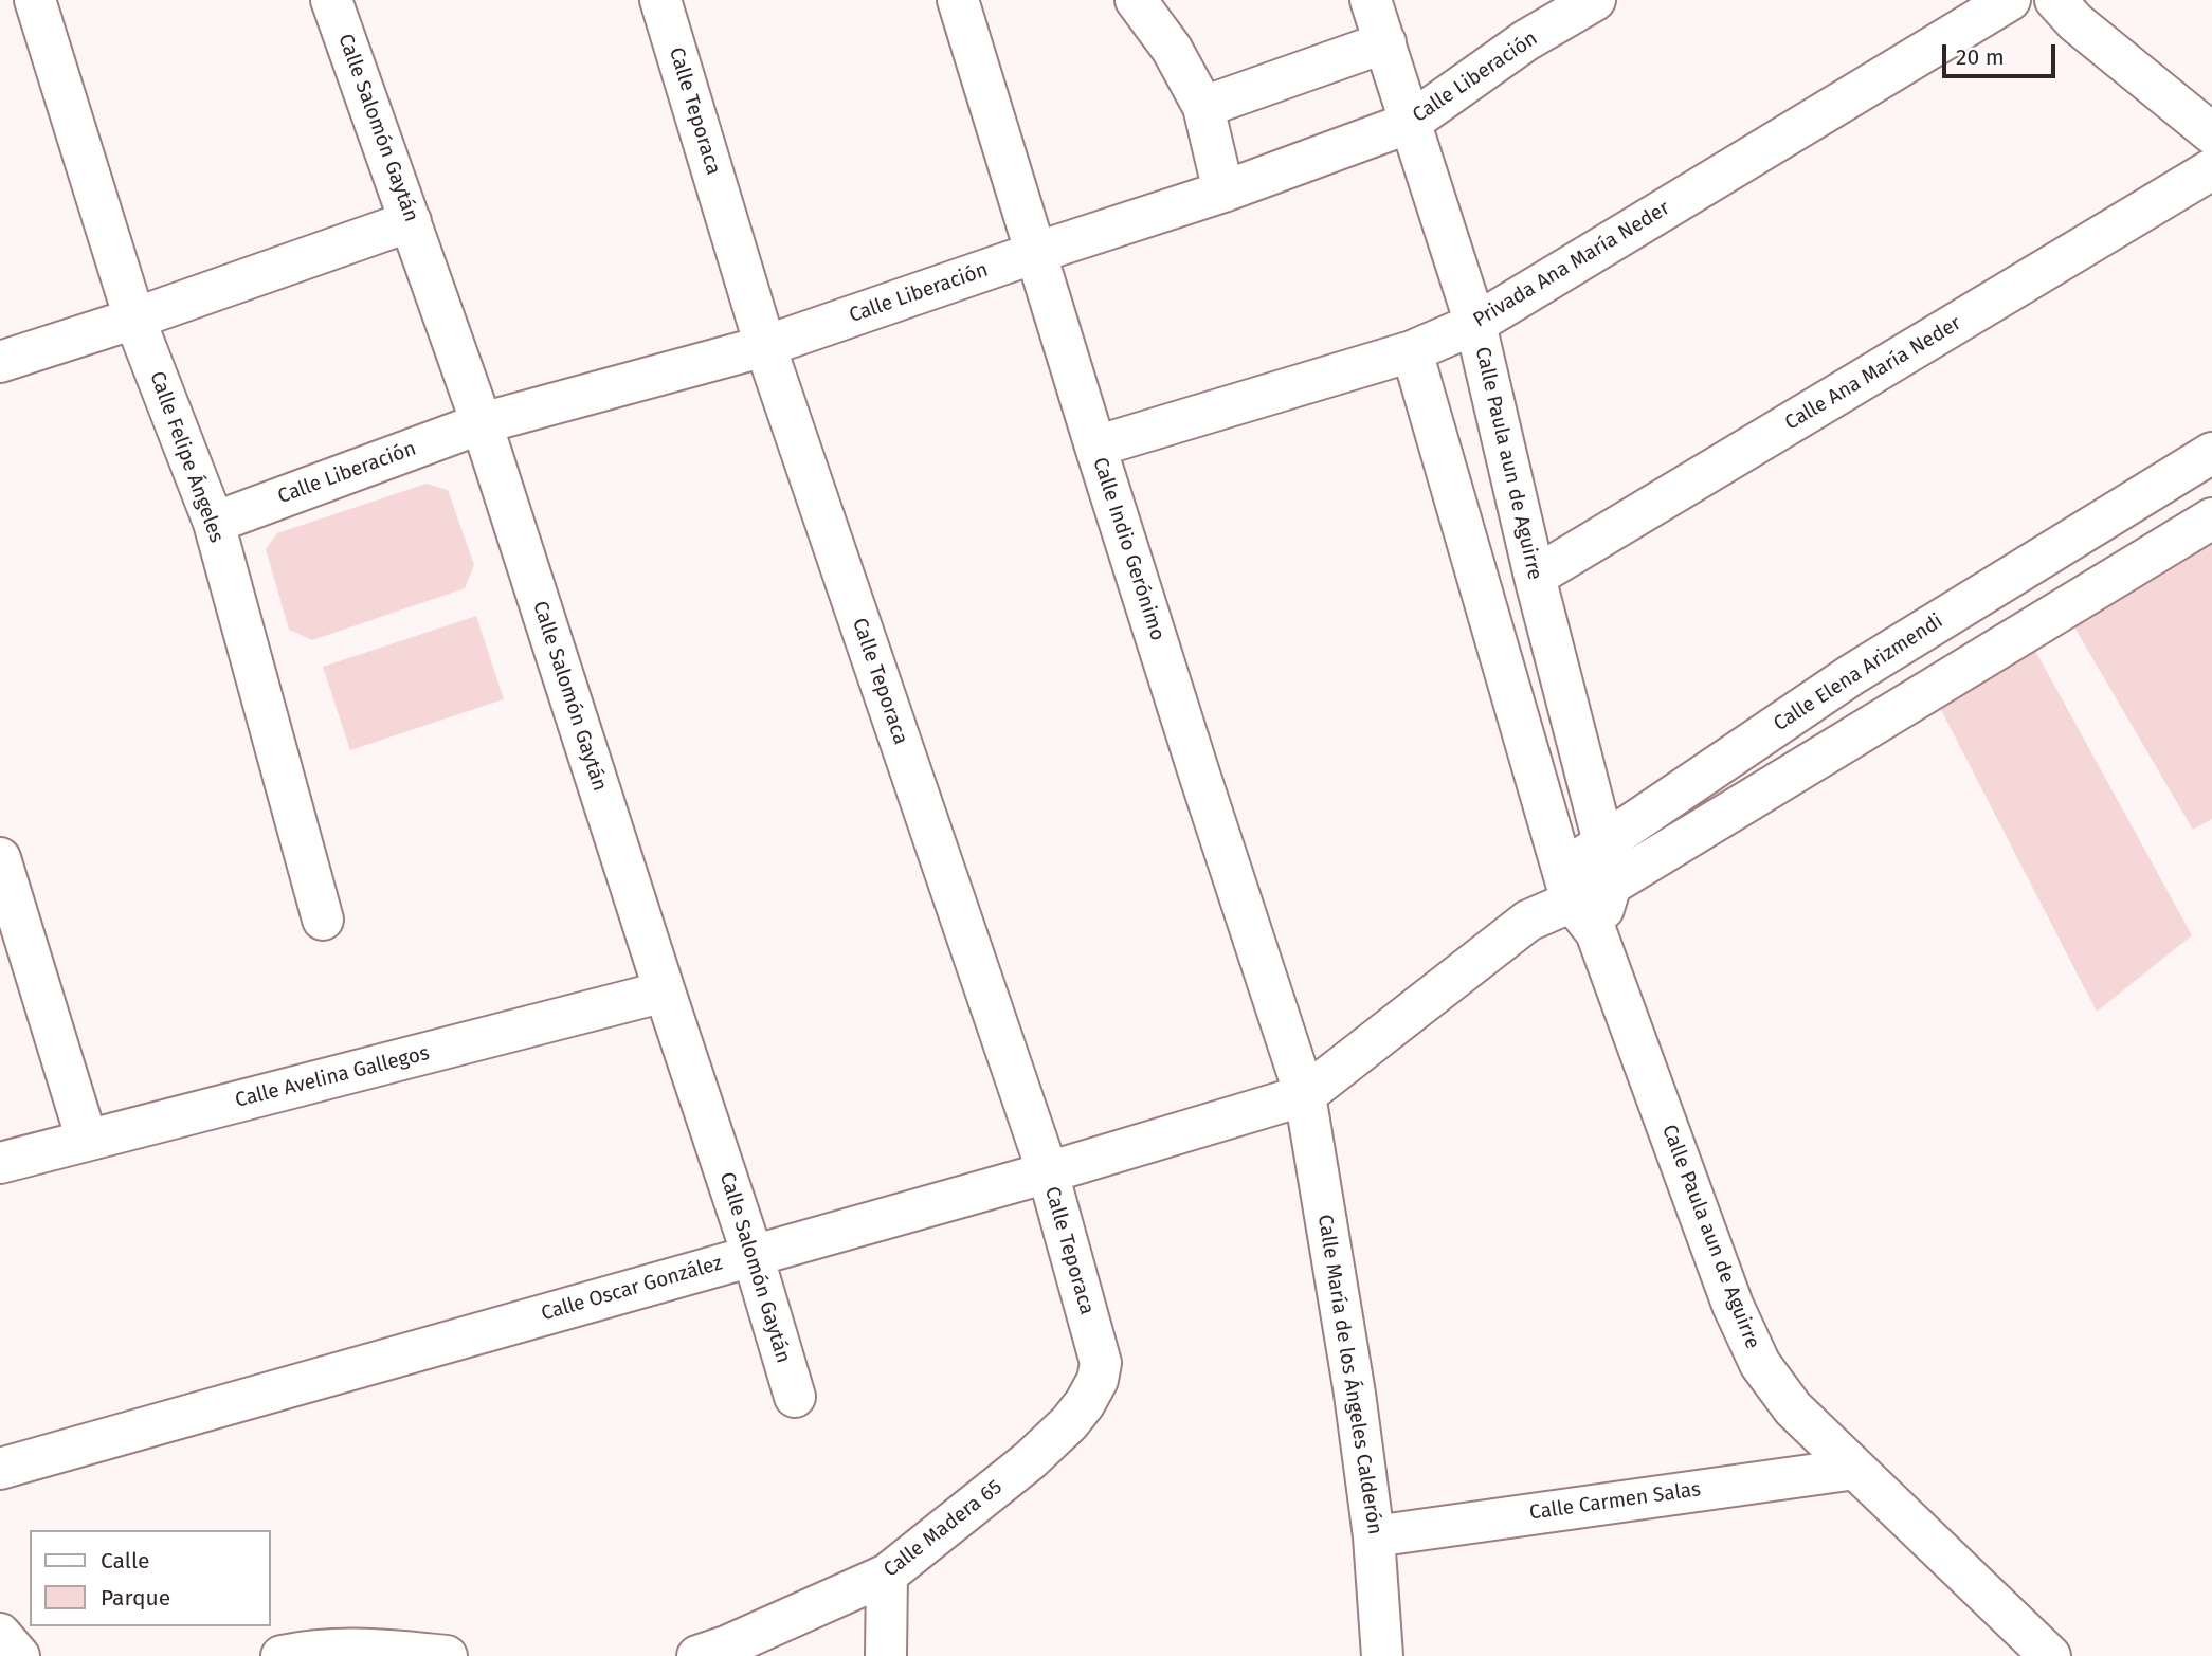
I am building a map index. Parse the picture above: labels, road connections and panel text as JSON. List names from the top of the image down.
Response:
{
  "streets": {
    "street": [
      "Calle Liberación",
      "Calle Teporaca",
      "Calle Salomón Gaytán",
      "Privada Ana María Neder",
      "Calle Ana María Neder",
      "Calle Felipe Ángeles",
      "Calle Paula aun de Aguirre",
      "Calle Indio Gerónimo",
      "Calle Elena Arizmendi",
      "Calle Avelina Gallegos",
      "Calle Oscar González",
      "Calle María de los Ángeles Calderón",
      "Calle Carmen Salas",
      "Calle Madera 65"
    ]
  },
  "crossings": [
    ["Calle Liberación", "Calle Teporaca"],
    ["Calle Liberación", "Calle Salomón Gaytán"],
    ["Calle Liberación", "Calle Felipe Ángeles"],
    ["Calle Liberación", "Calle Paula aun de Aguirre"],
    ["Calle Liberación", "Calle Indio Gerónimo"],
    ["Calle Teporaca", "Calle Oscar González"],
    ["Calle Teporaca", "Calle Madera 65"],
    ["Calle Salomón Gaytán", "Calle Avelina Gallegos"],
    ["Calle Salomón Gaytán", "Calle Oscar González"],
    ["Privada Ana María Neder", "Calle Paula aun de Aguirre"],
    ["Privada Ana María Neder", "Calle Indio Gerónimo"],
    ["Calle Ana María Neder", "Calle Paula aun de Aguirre"],
    ["Calle Paula aun de Aguirre", "Calle Elena Arizmendi"],
    ["Calle Paula aun de Aguirre", "Calle Carmen Salas"],
    ["Calle Indio Gerónimo", "Calle Elena Arizmendi"],
    ["Calle Indio Gerónimo", "Calle Oscar González"],
    ["Calle Indio Gerónimo", "Calle María de los Ángeles Calderón"],
    ["Calle Elena Arizmendi", "Calle Oscar González"],
    ["Calle Elena Arizmendi", "Calle María de los Ángeles Calderón"],
    ["Calle Oscar González", "Calle María de los Ángeles Calderón"],
    ["Calle María de los Ángeles Calderón", "Calle Carmen Salas"]
  ],
  "legend": ["Calle", "Parque"],
  "scale_bar": "20 m"
}
